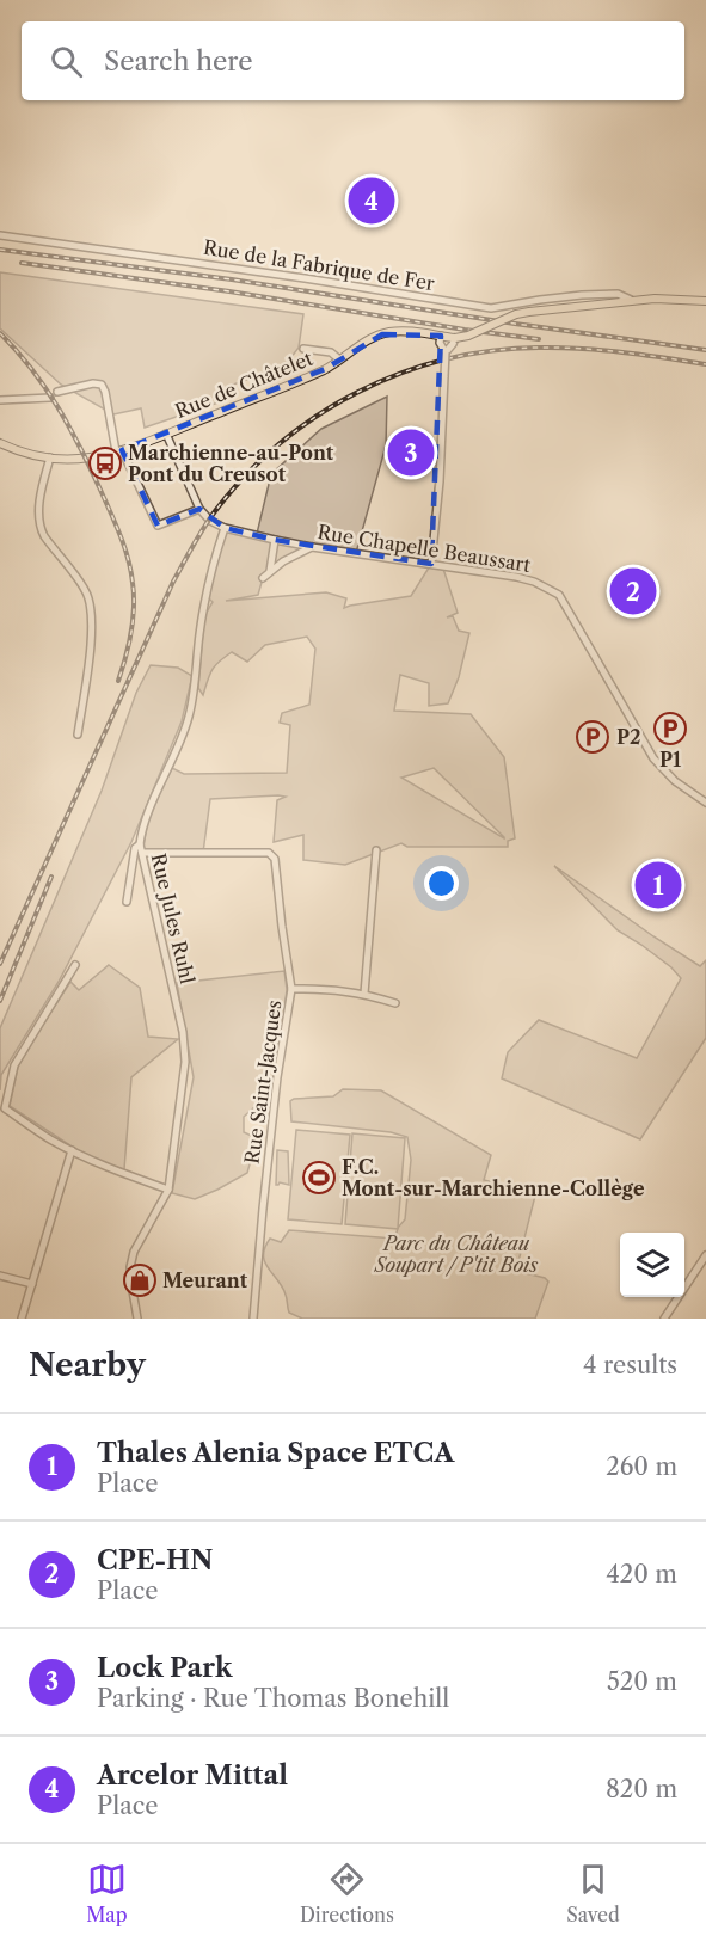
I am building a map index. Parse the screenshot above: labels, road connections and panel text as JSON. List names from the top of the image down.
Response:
{
  "streets": {
    "main road": ["Rue de Châtelet"],
    "street": [
      "Rue de la Fabrique de Fer",
      "Rue Chapelle Beaussart",
      "Rue Jules Ruhl",
      "Rue Saint-Jacques"
    ]
  },
  "crossings": [
    ["Rue de la Fabrique de Fer", "Rue de Châtelet"],
    ["Rue de Châtelet", "Rue Chapelle Beaussart"],
    ["Rue Chapelle Beaussart", "Rue Jules Ruhl"],
    ["Rue Jules Ruhl", "Rue Saint-Jacques"]
  ],
  "parks": ["Parc du Château Soupart / P'tit Bois"],
  "places": {
    "bus stop": ["Marchienne-au-Pont Pont du Creusot"],
    "parking": ["P1", "P2"],
    "sports": ["F.C. Mont-sur-Marchienne-Collège"],
    "shop": ["Meurant"]
  },
  "page": {
    "search": "Search here",
    "pins": [
      "4",
      "3",
      "2",
      "1"
    ],
    "heading": ["Nearby", "4 results"],
    "list": [
      {
        "mark": "1",
        "name": "Thales Alenia Space ETCA",
        "note": "Place",
        "value": "260 m"
      },
      {
        "mark": "2",
        "name": "CPE-HN",
        "note": "Place",
        "value": "420 m"
      },
      {
        "mark": "3",
        "name": "Lock Park",
        "note": "Parking · Rue Thomas Bonehill",
        "value": "520 m"
      },
      {
        "mark": "4",
        "name": "Arcelor Mittal",
        "note": "Place",
        "value": "820 m"
      }
    ],
    "nav": ["Map", "Directions", "Saved"]
  }
}
